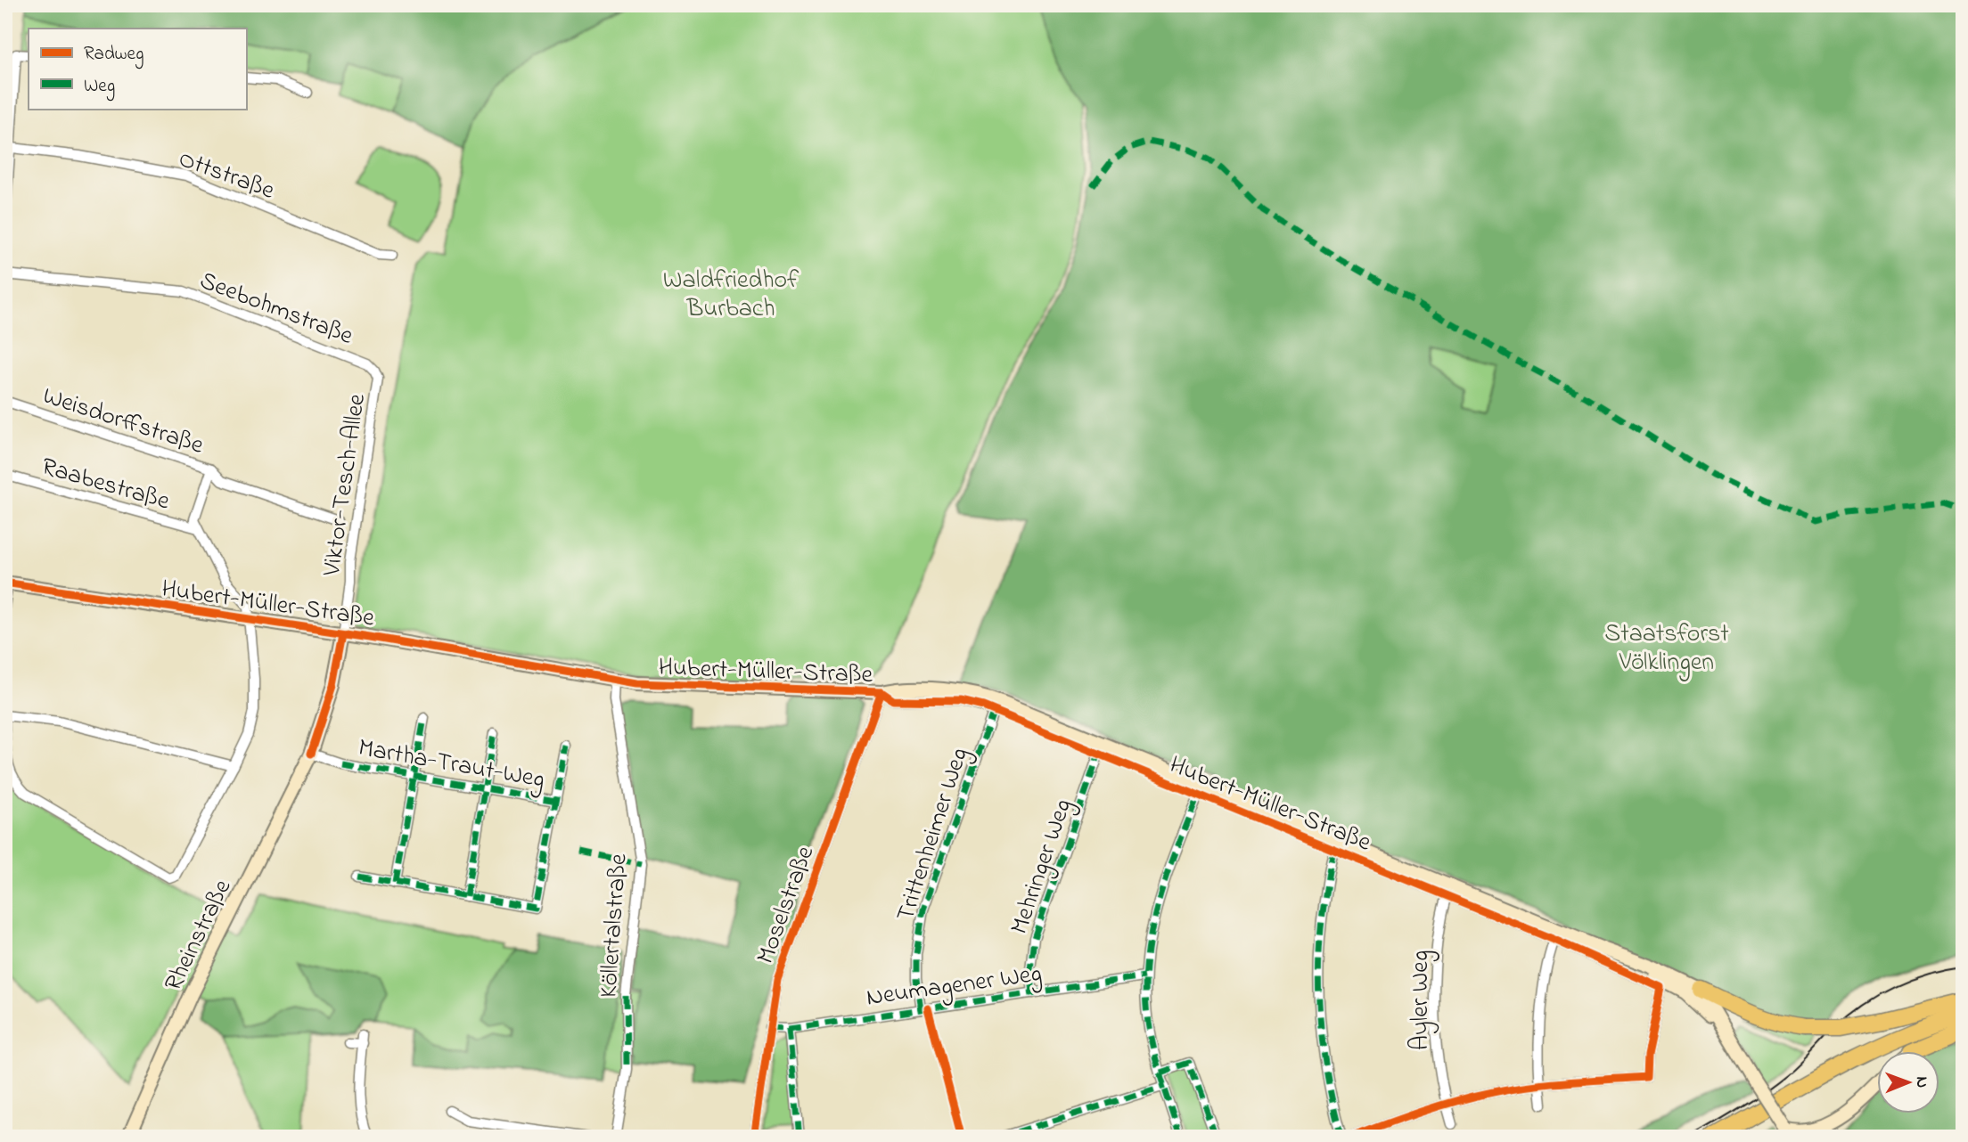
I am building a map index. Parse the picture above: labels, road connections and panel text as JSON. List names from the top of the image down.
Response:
{
  "streets": {
    "main road": ["Hubert-Müller-Straße", "Rheinstraße"],
    "street": [
      "Ottstraße",
      "Seebohmstraße",
      "Weisdorffstraße",
      "Raabestraße",
      "Viktor-Tesch-Allee",
      "Martha-Traut-Weg",
      "Trittenheimer Weg",
      "Mehringer Weg",
      "Moselstraße",
      "Köllertalstraße",
      "Neumagener Weg",
      "Ayler Weg"
    ]
  },
  "crossings": [
    ["Seebohmstraße", "Viktor-Tesch-Allee"],
    ["Weisdorffstraße", "Raabestraße"],
    ["Viktor-Tesch-Allee", "Hubert-Müller-Straße"],
    ["Viktor-Tesch-Allee", "Rheinstraße"],
    ["Hubert-Müller-Straße", "Trittenheimer Weg"],
    ["Hubert-Müller-Straße", "Mehringer Weg"],
    ["Hubert-Müller-Straße", "Moselstraße"],
    ["Hubert-Müller-Straße", "Köllertalstraße"],
    ["Hubert-Müller-Straße", "Rheinstraße"],
    ["Hubert-Müller-Straße", "Ayler Weg"],
    ["Martha-Traut-Weg", "Rheinstraße"],
    ["Trittenheimer Weg", "Neumagener Weg"],
    ["Mehringer Weg", "Neumagener Weg"],
    ["Moselstraße", "Neumagener Weg"]
  ],
  "parks": ["Waldfriedhof Burbach", "Staatsforst Völklingen"],
  "legend": ["Radweg", "Weg"],
  "north": "right"
}
